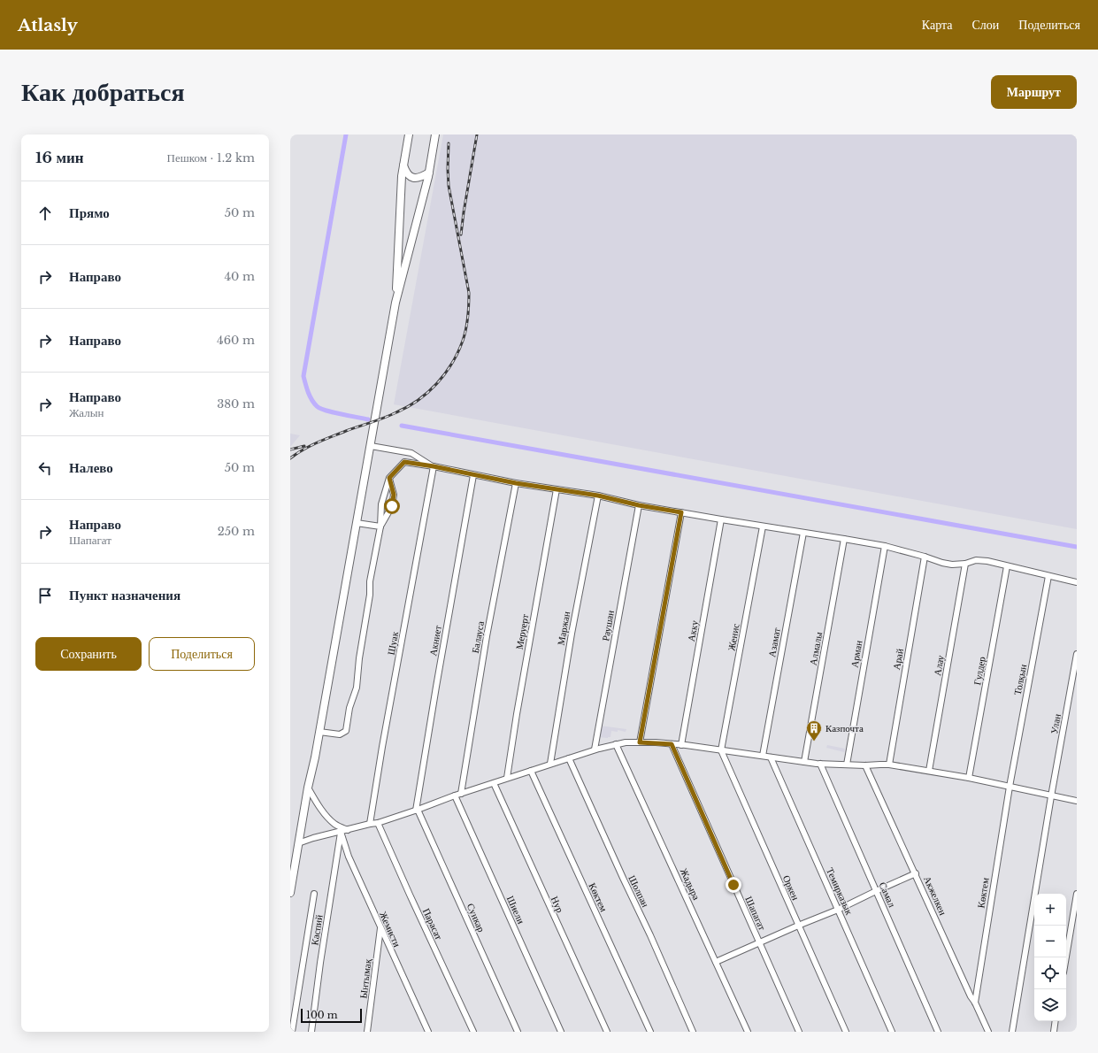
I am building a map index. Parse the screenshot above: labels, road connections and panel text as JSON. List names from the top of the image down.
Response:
{
  "streets": {
    "street": [
      "Раушан",
      "Маржан",
      "Акку",
      "Меруерт",
      "Балауса",
      "Женис",
      "Акниет",
      "Азамат",
      "Шуак",
      "Алмалы",
      "Арман",
      "Арай",
      "Алау",
      "Гулдер",
      "Толқын",
      "Улан",
      "Жадыра",
      "Оркен",
      "Шолпан",
      "Темирказык",
      "Көктем",
      "Самал",
      "Акжелкен",
      "Нур",
      "Шиели",
      "Шапагат",
      "Сункар",
      "Парасат",
      "Жемисти",
      "Каспий",
      "Ынтымақ"
    ]
  },
  "crossings": [
    ["Женис", "Оркен"],
    ["Акниет", "Сункар"],
    ["Толқын", "Көктем"],
    ["Көктем", "Акжелкен"],
    ["Жемисти", "Каспий"],
    ["Жемисти", "Ынтымақ"]
  ],
  "places": {
    "building": ["Казпочта"]
  },
  "scale_bar": "100 m",
  "page": {
    "header": "Atlasly",
    "nav": ["Карта", "Слои", "Поделиться"],
    "buttons": [
      "Маршрут",
      ["Сохранить", "Поделиться"]
    ],
    "title": "Как добраться",
    "heading": ["16 мин", "Пешком · 1.2 km"],
    "list": [
      ["Прямо", "50 m"],
      ["Направо", "40 m"],
      ["Направо", "460 m"],
      ["Направо", "Жалын", "380 m"],
      ["Налево", "50 m"],
      ["Направо", "Шапагат", "250 m"],
      "Пункт назначения"
    ],
    "map_buttons": ["+", "−"],
    "scale": "100 m"
  }
}
